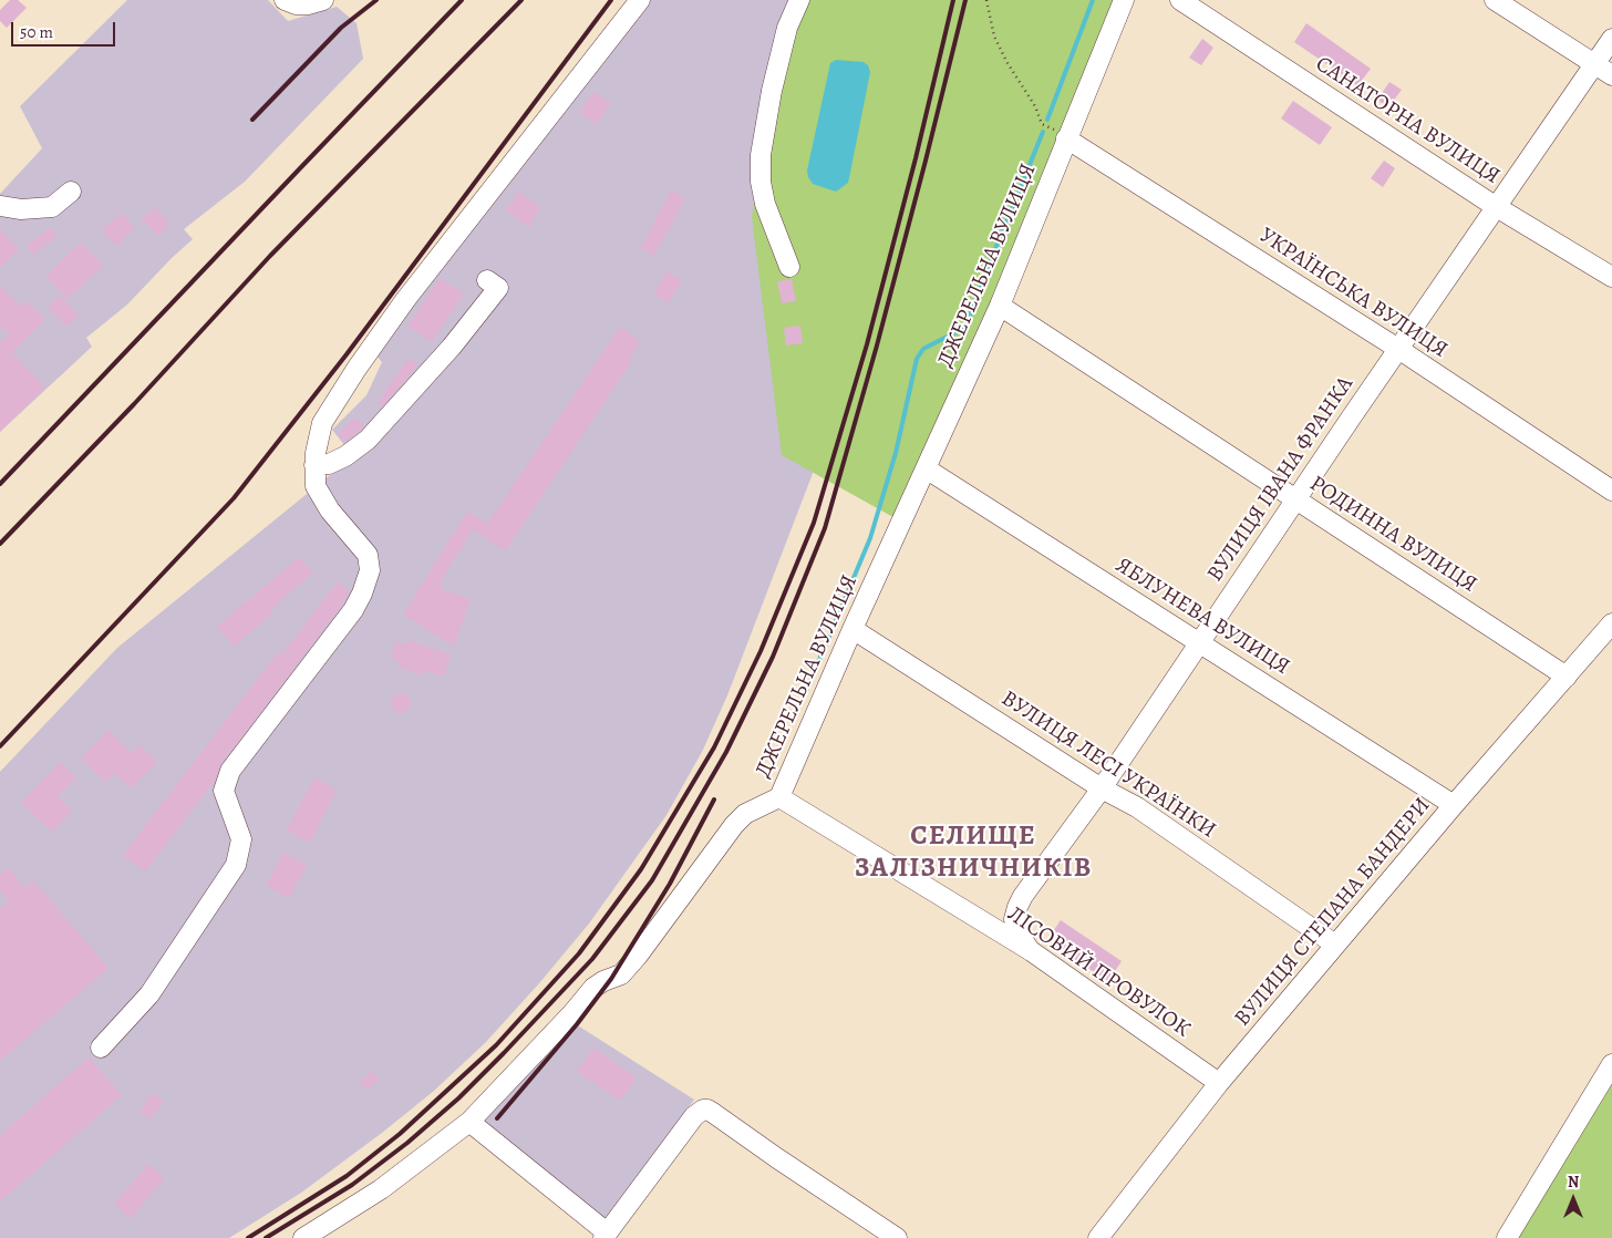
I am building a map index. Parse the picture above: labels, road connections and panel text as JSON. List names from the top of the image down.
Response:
{
  "streets": {
    "street": [
      "САНАТОРНА ВУЛИЦЯ",
      "ДЖЕРЕЛЬНА ВУЛИЦЯ",
      "УКРАЇНСЬКА ВУЛИЦЯ",
      "ВУЛИЦЯ ІВАНА ФРАНКА",
      "РОДИННА ВУЛИЦЯ",
      "ЯБЛУНЕВА ВУЛИЦЯ",
      "ВУЛИЦЯ ЛЕСІ УКРАЇНКИ",
      "ВУЛИЦЯ СТЕПАНА БАНДЕРИ",
      "ЛІСОВИЙ ПРОВУЛОК"
    ]
  },
  "crossings": [
    ["САНАТОРНА ВУЛИЦЯ", "ВУЛИЦЯ ІВАНА ФРАНКА"],
    ["ДЖЕРЕЛЬНА ВУЛИЦЯ", "УКРАЇНСЬКА ВУЛИЦЯ"],
    ["ДЖЕРЕЛЬНА ВУЛИЦЯ", "РОДИННА ВУЛИЦЯ"],
    ["ДЖЕРЕЛЬНА ВУЛИЦЯ", "ЯБЛУНЕВА ВУЛИЦЯ"],
    ["ДЖЕРЕЛЬНА ВУЛИЦЯ", "ВУЛИЦЯ ЛЕСІ УКРАЇНКИ"],
    ["ДЖЕРЕЛЬНА ВУЛИЦЯ", "ЛІСОВИЙ ПРОВУЛОК"],
    ["УКРАЇНСЬКА ВУЛИЦЯ", "ВУЛИЦЯ ІВАНА ФРАНКА"],
    ["ВУЛИЦЯ ІВАНА ФРАНКА", "РОДИННА ВУЛИЦЯ"],
    ["ВУЛИЦЯ ІВАНА ФРАНКА", "ЯБЛУНЕВА ВУЛИЦЯ"],
    ["ВУЛИЦЯ ІВАНА ФРАНКА", "ВУЛИЦЯ ЛЕСІ УКРАЇНКИ"],
    ["ВУЛИЦЯ ІВАНА ФРАНКА", "ЛІСОВИЙ ПРОВУЛОК"],
    ["РОДИННА ВУЛИЦЯ", "ВУЛИЦЯ СТЕПАНА БАНДЕРИ"],
    ["ЯБЛУНЕВА ВУЛИЦЯ", "ВУЛИЦЯ СТЕПАНА БАНДЕРИ"],
    ["ВУЛИЦЯ ЛЕСІ УКРАЇНКИ", "ВУЛИЦЯ СТЕПАНА БАНДЕРИ"],
    ["ВУЛИЦЯ СТЕПАНА БАНДЕРИ", "ЛІСОВИЙ ПРОВУЛОК"]
  ],
  "districts": ["СЕЛИЩЕ ЗАЛІЗНИЧНИКІВ"],
  "scale_bar": "50 m",
  "north": "top"
}
